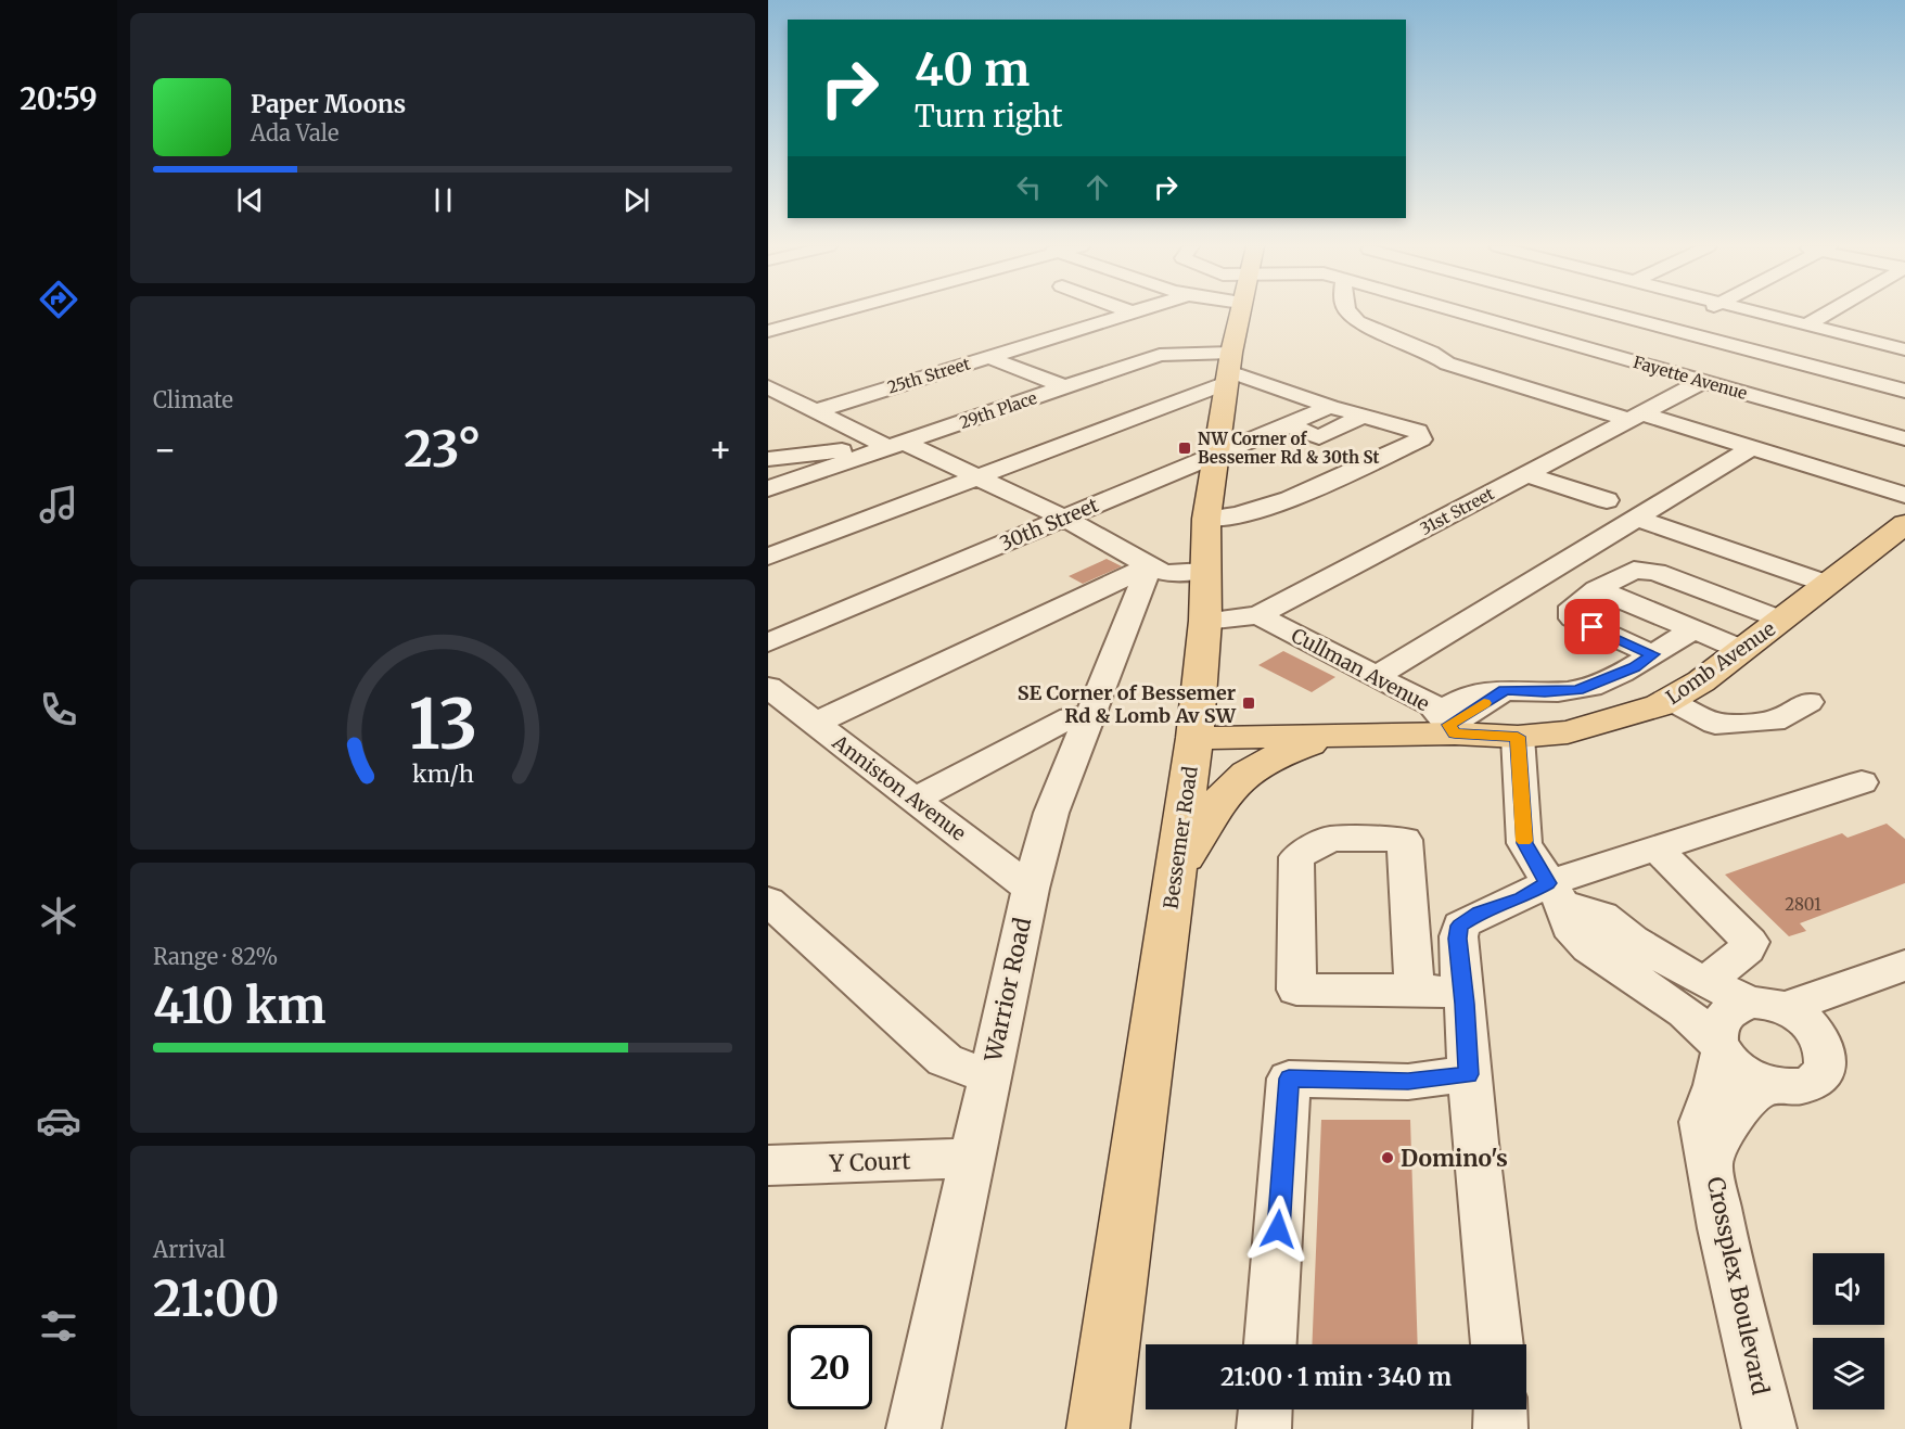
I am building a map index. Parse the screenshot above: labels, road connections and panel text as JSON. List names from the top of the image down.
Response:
{
  "streets": {
    "main road": ["Lomb Avenue", "Bessemer Road"],
    "street": [
      "25th Street",
      "Fayette Avenue",
      "29th Place",
      "31st Street",
      "30th Street",
      "Cullman Avenue",
      "Anniston Avenue",
      "Warrior Road",
      "Y Court",
      "Crossplex Boulevard"
    ]
  },
  "crossings": [
    ["Fayette Avenue", "31st Street"],
    ["29th Place", "Bessemer Road"],
    ["31st Street", "Cullman Avenue"],
    ["31st Street", "Bessemer Road"],
    ["30th Street", "Bessemer Road"],
    ["Lomb Avenue", "Cullman Avenue"],
    ["Lomb Avenue", "Bessemer Road"],
    ["Anniston Avenue", "Warrior Road"],
    ["Warrior Road", "Y Court"]
  ],
  "places": {
    "transit": ["NW Corner of Bessemer Rd & 30th St", "SE Corner of Bessemer Rd & Lomb Av SW"],
    "other": ["Domino's"]
  },
  "house_numbers": ["2801"],
  "page": {
    "tabs": "20:59",
    "turn": ["40 m", "Turn right"],
    "song": ["Paper Moons", "Ada Vale"],
    "tile": [
      "Climate",
      ["Range · 82%", "410 km"],
      ["Arrival", "21:00"]
    ],
    "heat": ["−", "23°", "+"],
    "limit": "20",
    "trip": "21:00 · 1 min · 340 m",
    "gauge": ["13", "km/h"]
  }
}
